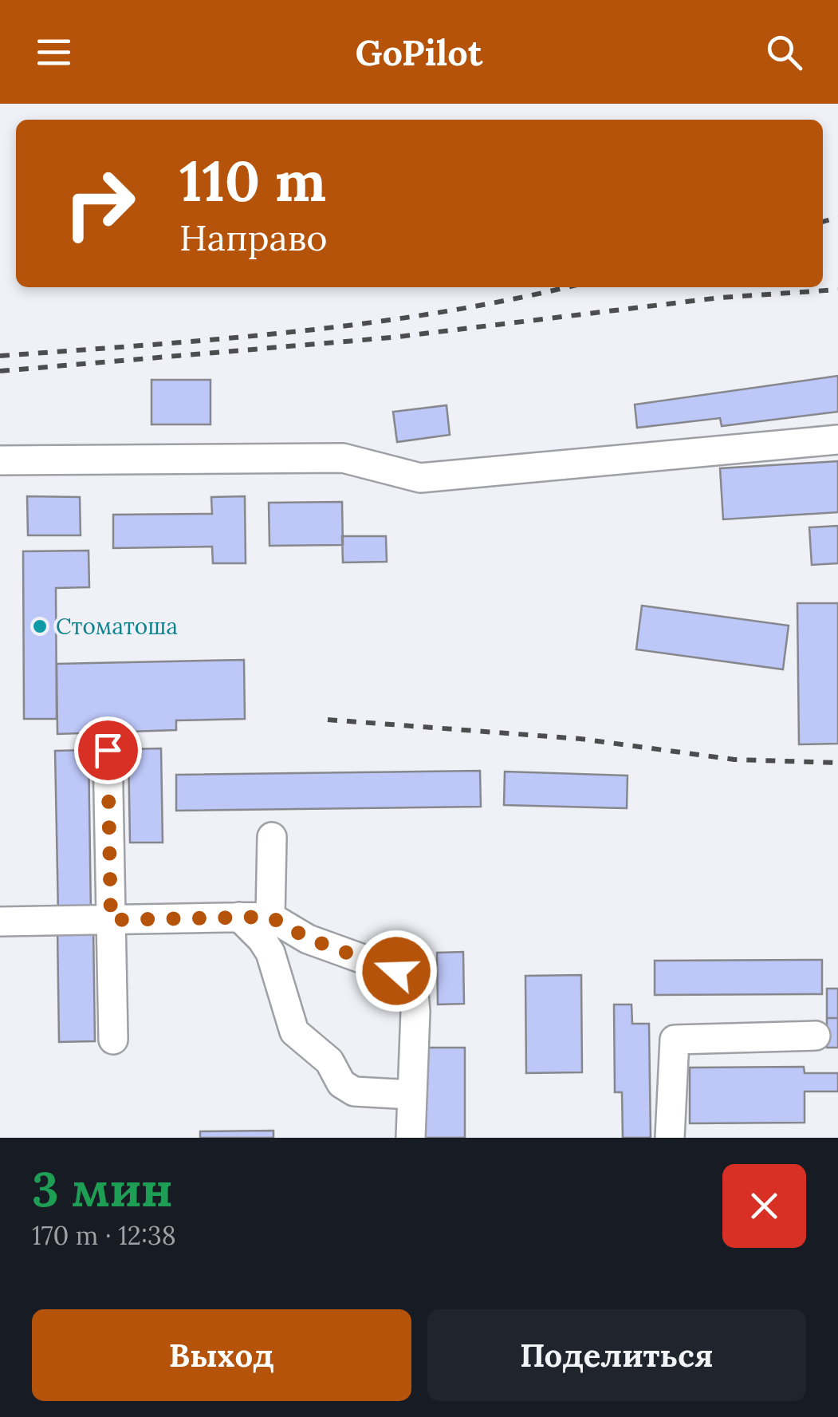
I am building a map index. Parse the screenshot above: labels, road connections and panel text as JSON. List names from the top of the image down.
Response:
{
  "places": ["Стоматоша"],
  "page": {
    "header": "GoPilot",
    "turn": ["110 m", "Направо"],
    "heading": ["3 мин", "170 m · 12:38"],
    "buttons": ["Выход", "Поделиться"]
  }
}
